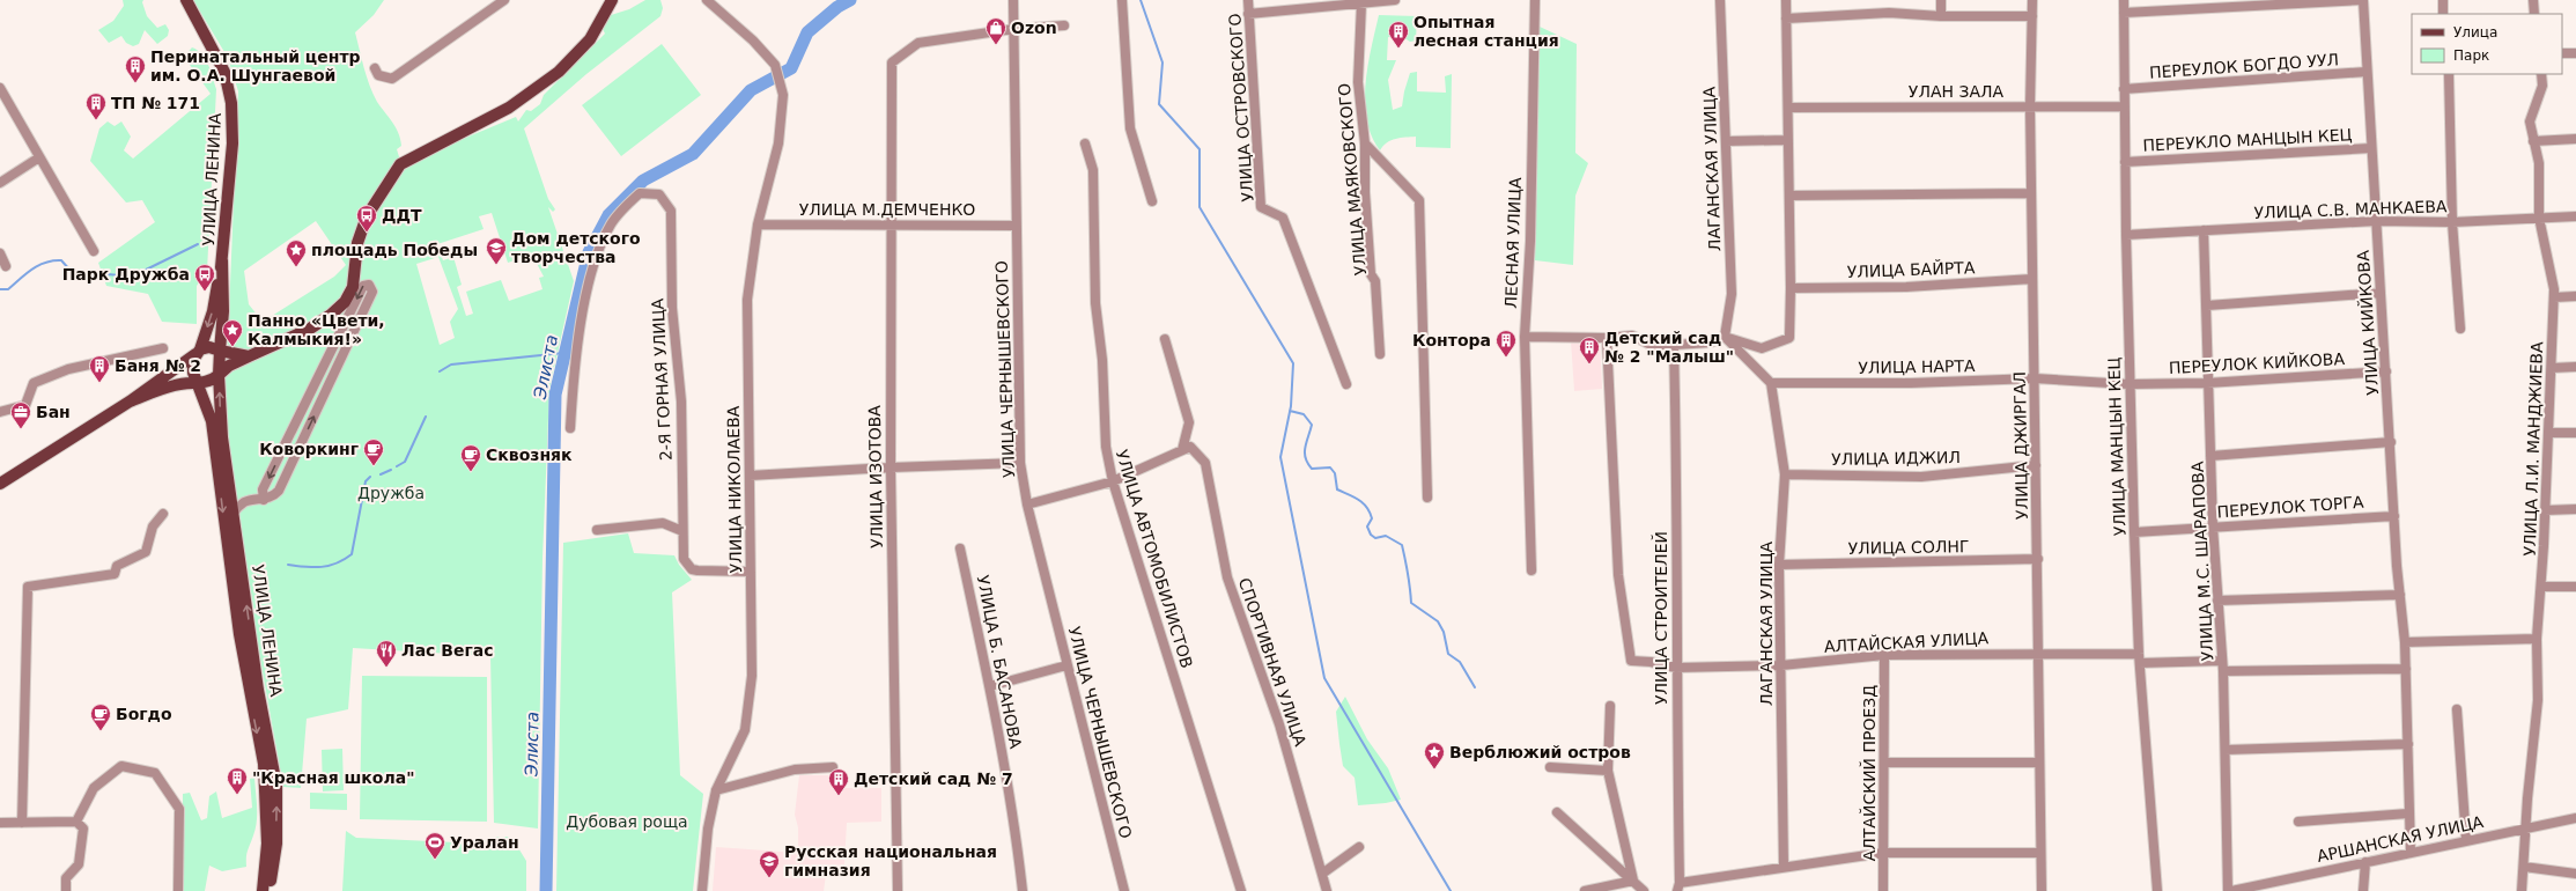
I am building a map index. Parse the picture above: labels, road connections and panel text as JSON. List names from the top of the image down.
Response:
{
  "streets": {
    "main road": ["УЛИЦА ЛЕНИНА"],
    "street": [
      "ПЕРЕУЛОК БОГДО УУЛ",
      "УЛАН ЗАЛА",
      "УЛИЦА ОСТРОВСКОГО",
      "ПЕРЕУКЛО МАНЦЫН КЕЦ",
      "ЛАГАНСКАЯ УЛИЦА",
      "УЛИЦА МАЯКОВСКОГО",
      "УЛИЦА М.ДЕМЧЕНКО",
      "УЛИЦА С.В. МАНКАЕВА",
      "ЛЕСНАЯ УЛИЦА",
      "УЛИЦА БАЙРТА",
      "УЛИЦА КИЙКОВА",
      "ПЕРЕУЛОК КИЙКОВА",
      "УЛИЦА НАРТА",
      "УЛИЦА ЧЕРНЫШЕВСКОГО",
      "2-Я ГОРНАЯ УЛИЦА",
      "УЛИЦА ДЖИРГАЛ",
      "УЛИЦА МАНЦЫН КЕЦ",
      "УЛИЦА Л.И. МАНДЖИЕВА",
      "УЛИЦА ИДЖИЛ",
      "УЛИЦА ИЗОТОВА",
      "УЛИЦА НИКОЛАЕВА",
      "ПЕРЕУЛОК ТОРГА",
      "УЛИЦА СОЛНГ",
      "УЛИЦА АВТОМОБИЛИСТОВ",
      "УЛИЦА М.С. ШАРАПОВА",
      "УЛИЦА СТРОИТЕЛЕЙ",
      "АЛТАЙСКАЯ УЛИЦА",
      "УЛИЦА Б. БАСАНОВА",
      "СПОРТИВНАЯ УЛИЦА",
      "АЛТАЙСКИЙ ПРОЕЗД",
      "АРШАНСКАЯ УЛИЦА"
    ]
  },
  "crossings": [
    ["ПЕРЕУЛОК БОГДО УУЛ", "УЛИЦА КИЙКОВА"],
    ["ПЕРЕУЛОК БОГДО УУЛ", "УЛИЦА МАНЦЫН КЕЦ"],
    ["УЛАН ЗАЛА", "УЛИЦА ДЖИРГАЛ"],
    ["УЛАН ЗАЛА", "УЛИЦА МАНЦЫН КЕЦ"],
    ["ПЕРЕУКЛО МАНЦЫН КЕЦ", "УЛИЦА КИЙКОВА"],
    ["ПЕРЕУКЛО МАНЦЫН КЕЦ", "УЛИЦА МАНЦЫН КЕЦ"],
    ["ЛАГАНСКАЯ УЛИЦА", "УЛИЦА НАРТА"],
    ["ЛАГАНСКАЯ УЛИЦА", "УЛИЦА ИДЖИЛ"],
    ["ЛАГАНСКАЯ УЛИЦА", "УЛИЦА СОЛНГ"],
    ["ЛАГАНСКАЯ УЛИЦА", "АЛТАЙСКАЯ УЛИЦА"],
    ["УЛИЦА М.ДЕМЧЕНКО", "УЛИЦА ЧЕРНЫШЕВСКОГО"],
    ["УЛИЦА М.ДЕМЧЕНКО", "УЛИЦА ИЗОТОВА"],
    ["УЛИЦА М.ДЕМЧЕНКО", "УЛИЦА НИКОЛАЕВА"],
    ["УЛИЦА С.В. МАНКАЕВА", "УЛИЦА КИЙКОВА"],
    ["УЛИЦА С.В. МАНКАЕВА", "УЛИЦА МАНЦЫН КЕЦ"],
    ["УЛИЦА С.В. МАНКАЕВА", "УЛИЦА Л.И. МАНДЖИЕВА"],
    ["УЛИЦА С.В. МАНКАЕВА", "УЛИЦА М.С. ШАРАПОВА"],
    ["УЛИЦА БАЙРТА", "УЛИЦА ДЖИРГАЛ"],
    ["УЛИЦА КИЙКОВА", "ПЕРЕУЛОК КИЙКОВА"],
    ["УЛИЦА КИЙКОВА", "ПЕРЕУЛОК ТОРГА"],
    ["УЛИЦА КИЙКОВА", "АРШАНСКАЯ УЛИЦА"],
    ["ПЕРЕУЛОК КИЙКОВА", "УЛИЦА НАРТА"],
    ["ПЕРЕУЛОК КИЙКОВА", "УЛИЦА МАНЦЫН КЕЦ"],
    ["ПЕРЕУЛОК КИЙКОВА", "УЛИЦА М.С. ШАРАПОВА"],
    ["УЛИЦА НАРТА", "УЛИЦА ДЖИРГАЛ"],
    ["УЛИЦА НАРТА", "УЛИЦА МАНЦЫН КЕЦ"],
    ["УЛИЦА ЧЕРНЫШЕВСКОГО", "УЛИЦА ИЗОТОВА"],
    ["2-Я ГОРНАЯ УЛИЦА", "УЛИЦА НИКОЛАЕВА"],
    ["УЛИЦА ДЖИРГАЛ", "УЛИЦА ИДЖИЛ"],
    ["УЛИЦА ДЖИРГАЛ", "УЛИЦА СОЛНГ"],
    ["УЛИЦА ДЖИРГАЛ", "АЛТАЙСКАЯ УЛИЦА"],
    ["УЛИЦА МАНЦЫН КЕЦ", "ПЕРЕУЛОК ТОРГА"],
    ["УЛИЦА МАНЦЫН КЕЦ", "АЛТАЙСКАЯ УЛИЦА"],
    ["УЛИЦА Л.И. МАНДЖИЕВА", "АРШАНСКАЯ УЛИЦА"],
    ["ПЕРЕУЛОК ТОРГА", "УЛИЦА М.С. ШАРАПОВА"],
    ["УЛИЦА СТРОИТЕЛЕЙ", "АЛТАЙСКАЯ УЛИЦА"],
    ["АЛТАЙСКАЯ УЛИЦА", "АЛТАЙСКИЙ ПРОЕЗД"]
  ],
  "water": ["Элиста"],
  "parks": ["Дружба", "Дубовая роща"],
  "places": {
    "shop": ["Ozon"],
    "building": [
      "Опытная лесная станция",
      "Перинатальный центр им. О.А. Шунгаевой",
      "ТП № 171",
      "Контора",
      "Детский сад № 2 \"Малыш\"",
      "Баня № 2",
      "\"Красная школа\"",
      "Детский сад № 7"
    ],
    "bus stop": ["ДДТ", "Парк Дружба"],
    "school or university": ["Дом детского творчества", "Русская национальная гимназия"],
    "place": ["площадь Победы", "Панно «Цвети, Калмыкия!»", "Верблюжий остров"],
    "office": ["Бан"],
    "cafe": ["Коворкинг", "Сквозняк", "Богдо"],
    "restaurant": ["Лас Вегас"],
    "sports": ["Уралан"]
  },
  "legend": ["Улица", "Парк"]
}
